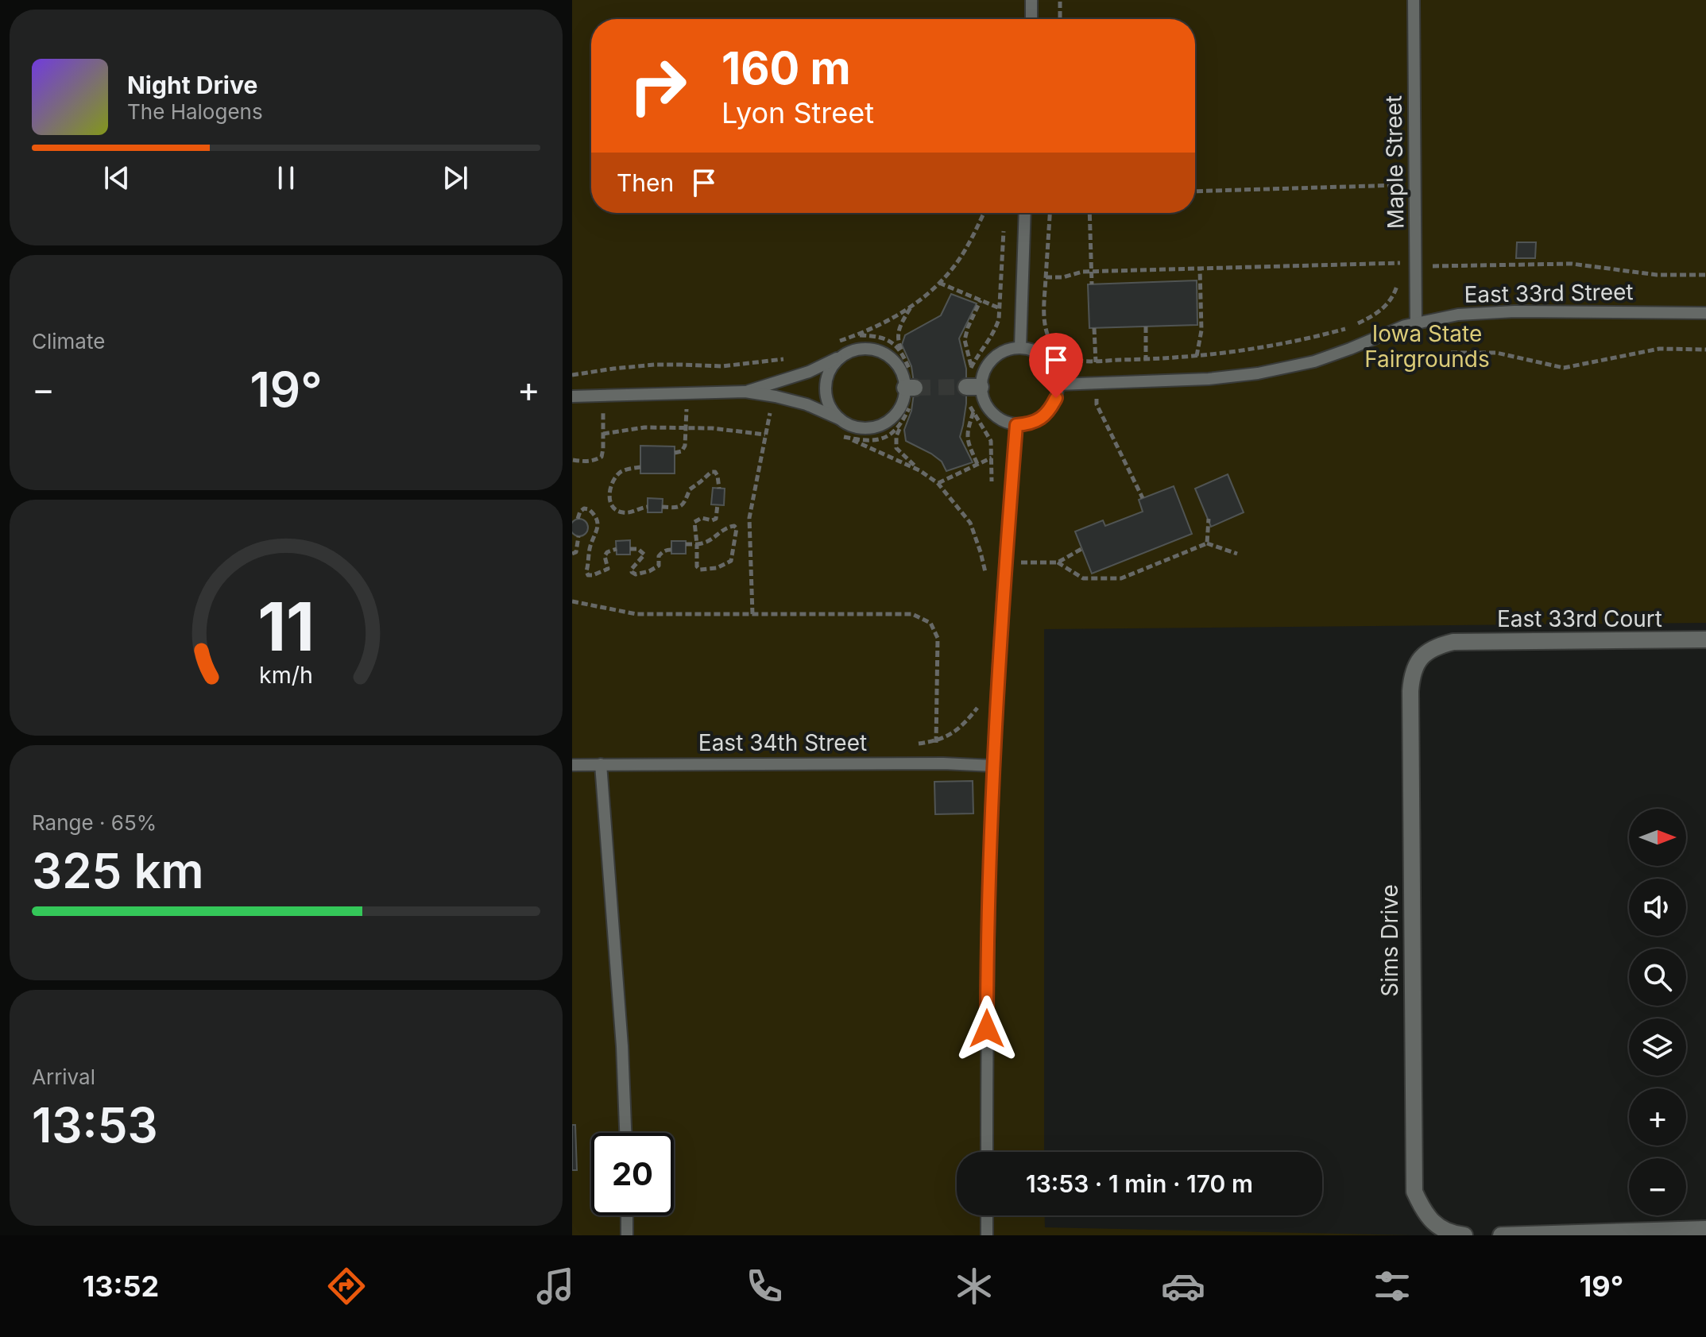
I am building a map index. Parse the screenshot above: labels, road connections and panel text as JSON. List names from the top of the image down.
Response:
{
  "streets": {
    "street": ["East 33rd Court", "Sims Drive"],
    "lane": ["Maple Street", "East 33rd Street", "East 34th Street"]
  },
  "crossings": [
    ["Maple Street", "East 33rd Street"],
    ["East 33rd Court", "Sims Drive"]
  ],
  "parks": ["Iowa State Fairgrounds"],
  "north": "right",
  "page": {
    "turn": ["160 m", "Lyon Street"],
    "song": ["Night Drive", "The Halogens"],
    "then": "Then",
    "tile": [
      "Climate",
      ["Range · 65%", "325 km"],
      ["Arrival", "13:53"]
    ],
    "heat": ["−", "19°", "+"],
    "map_buttons": ["+", "−"],
    "limit": "20",
    "trip": "13:53 · 1 min · 170 m",
    "tabs": ["13:52", "19°"],
    "gauge": ["11", "km/h"]
  }
}
